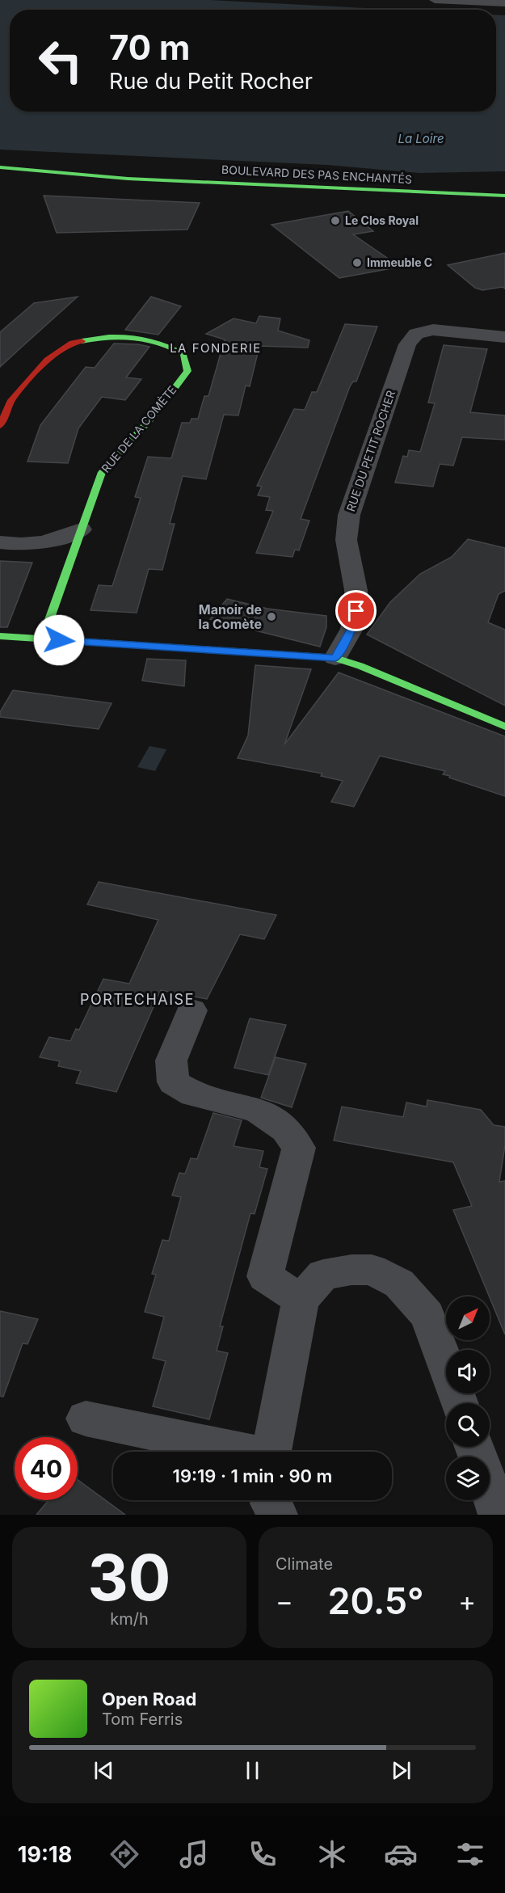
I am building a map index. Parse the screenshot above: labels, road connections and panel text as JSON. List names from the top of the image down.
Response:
{
  "streets": {
    "street": ["BOULEVARD DES PAS ENCHANTÉS", "RUE DE LA COMÈTE", "RUE DU PETIT ROCHER"]
  },
  "districts": ["LA FONDERIE", "PORTECHAISE"],
  "water": ["La Loire"],
  "places": ["Le Clos Royal", "Immeuble C", "Manoir de la Comète"],
  "north": "top right",
  "page": {
    "turn": ["70 m", "Rue du Petit Rocher"],
    "limit": "40",
    "trip": "19:19 · 1 min · 90 m",
    "tile": [
      ["30", "km/h"],
      "Climate"
    ],
    "heat": ["−", "20.5°", "+"],
    "song": ["Open Road", "Tom Ferris"],
    "tabs": "19:18"
  }
}
